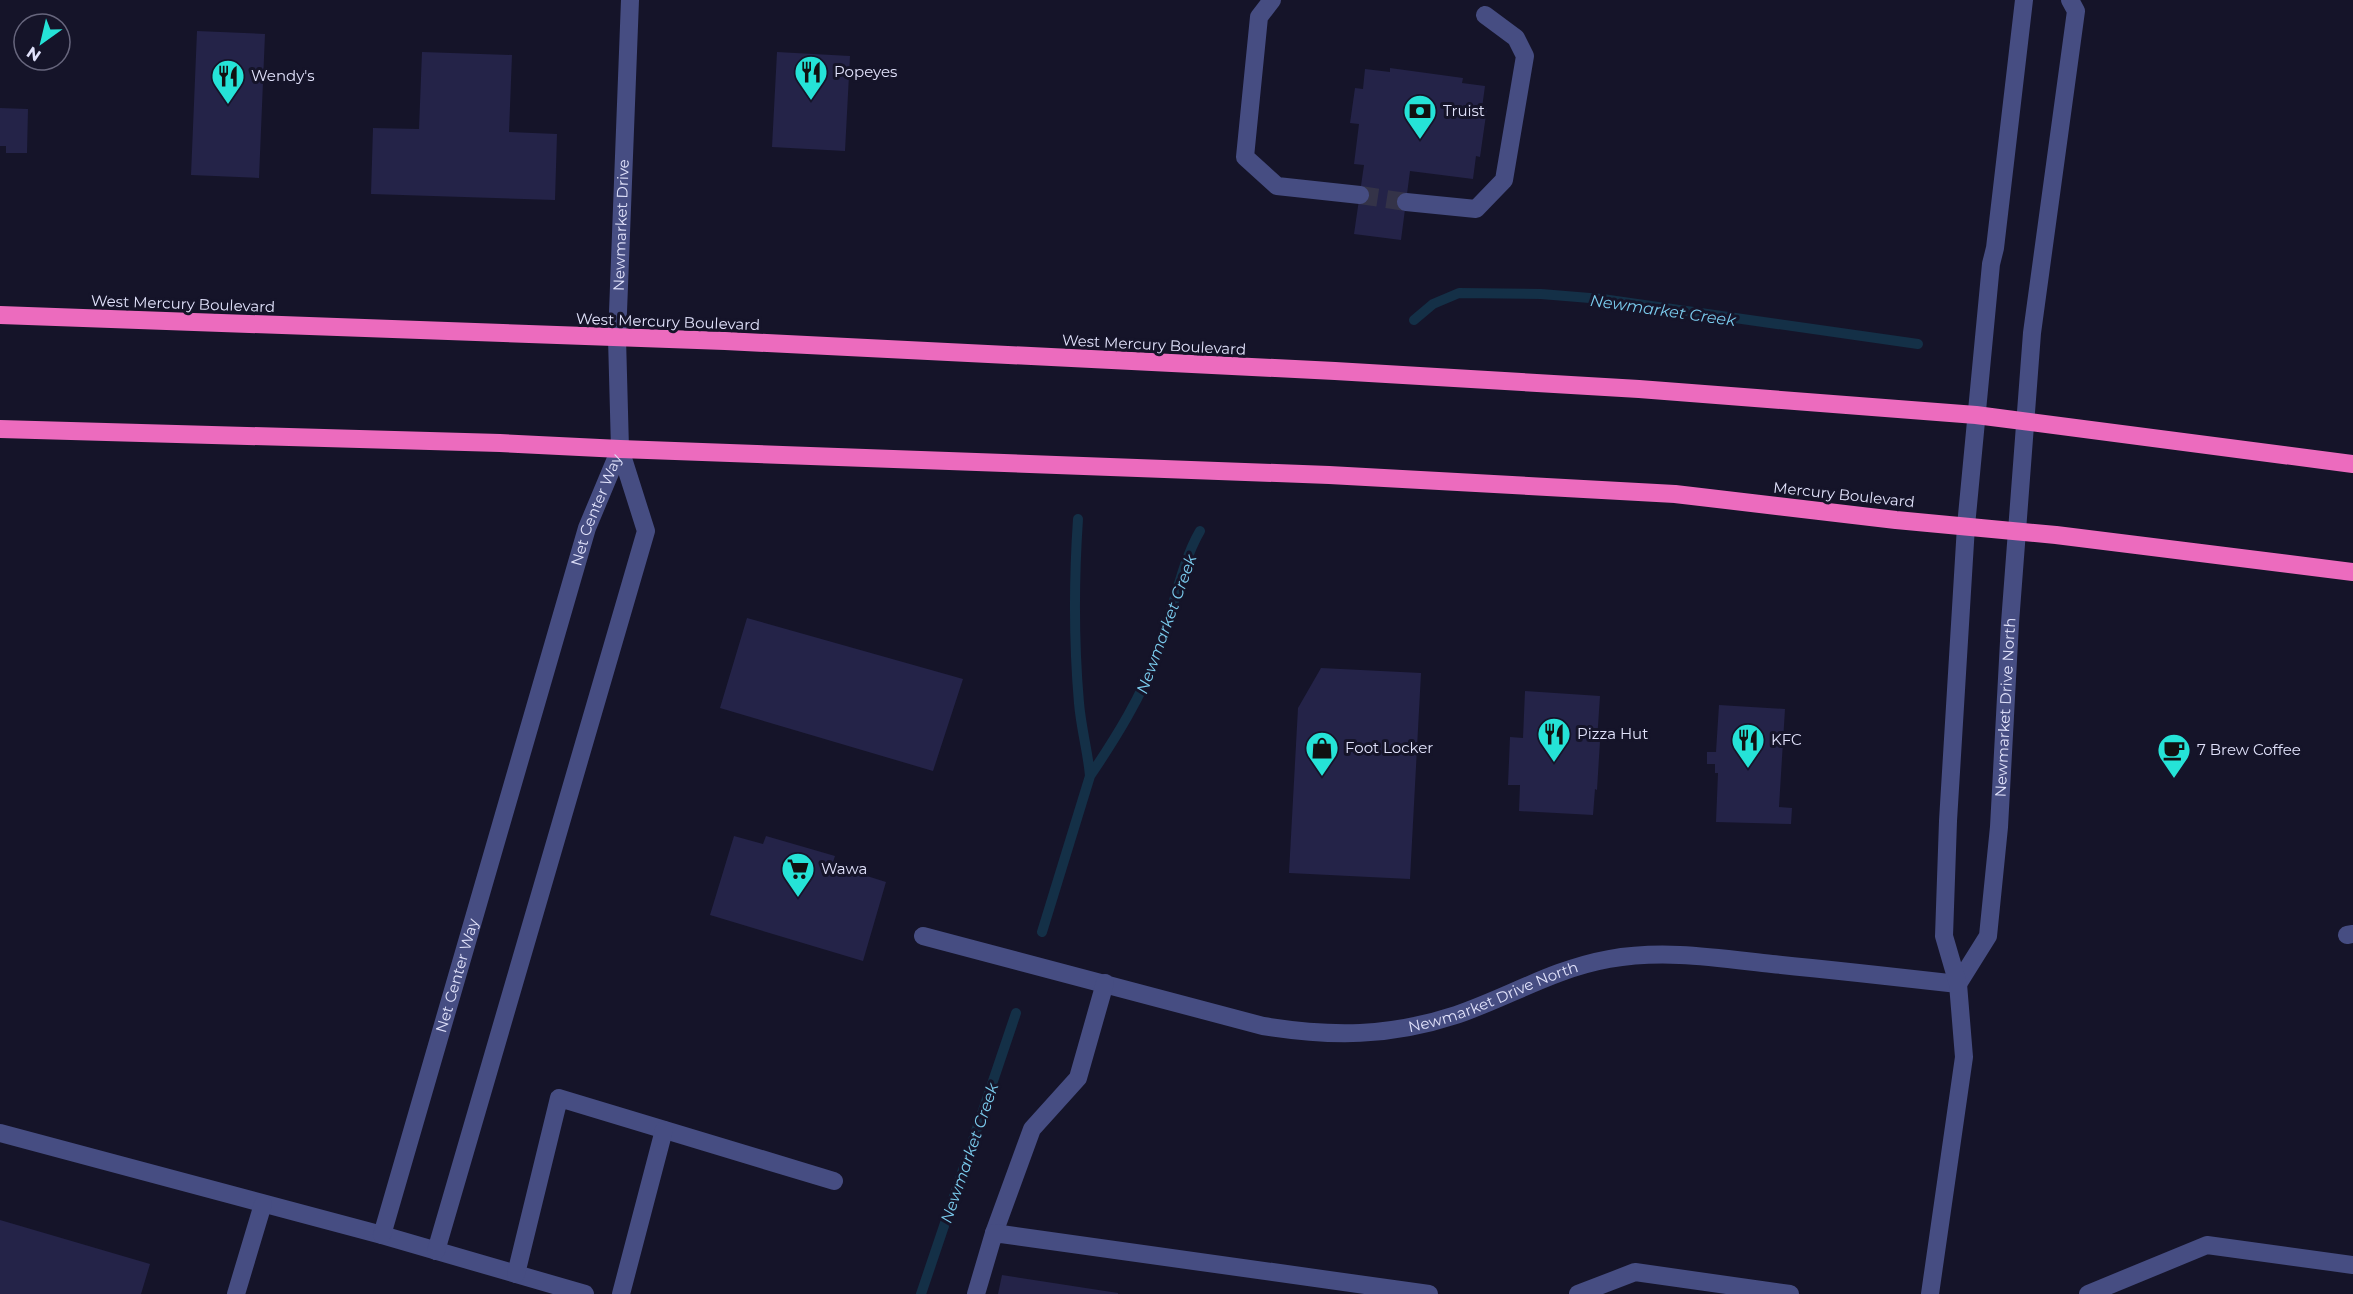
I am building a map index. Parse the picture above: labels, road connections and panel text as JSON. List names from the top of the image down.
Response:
{
  "streets": {
    "highway": ["West Mercury Boulevard", "Mercury Boulevard"],
    "street": ["Newmarket Drive", "Net Center Way", "Newmarket Drive North"]
  },
  "crossings": [
    ["Newmarket Drive", "West Mercury Boulevard"],
    ["Newmarket Drive", "Mercury Boulevard"],
    ["Newmarket Drive", "Net Center Way"],
    ["Mercury Boulevard", "Net Center Way"],
    ["Mercury Boulevard", "Newmarket Drive North"]
  ],
  "water": ["Newmarket Creek"],
  "places": {
    "restaurant": [
      "Popeyes",
      "Wendy's",
      "Pizza Hut",
      "KFC"
    ],
    "bank": ["Truist"],
    "shop": ["Foot Locker"],
    "cafe": ["7 Brew Coffee"],
    "supermarket": ["Wawa"]
  },
  "north": "bottom left"
}
